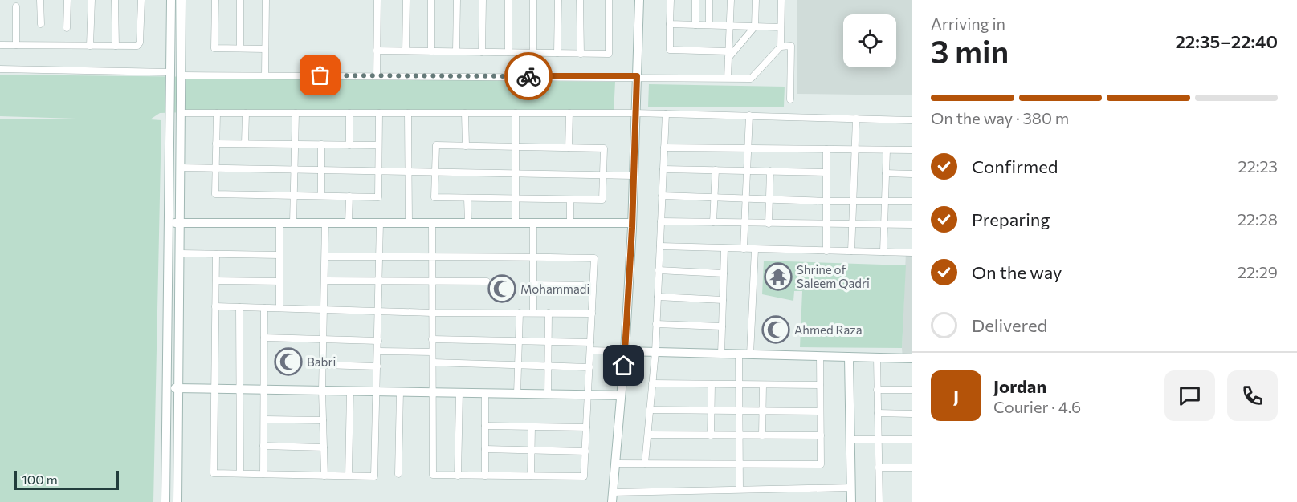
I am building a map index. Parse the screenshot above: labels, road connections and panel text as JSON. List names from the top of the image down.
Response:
{
  "places": {
    "temple": ["Shrine of Saleem Qadri"],
    "mosque": ["Mohammadi", "Ahmed Raza", "Babri"]
  },
  "scale_bar": "100 m",
  "page": {
    "heading": ["3 min", "Arriving in", "22:35–22:40"],
    "panel": ["Jordan", "Courier · 4.6"],
    "bar": "On the way · 380 m",
    "list": [
      ["Confirmed", "22:23"],
      ["Preparing", "22:28"],
      ["On the way", "22:29"],
      "Delivered"
    ],
    "round": "J",
    "scale": "100 m"
  }
}
